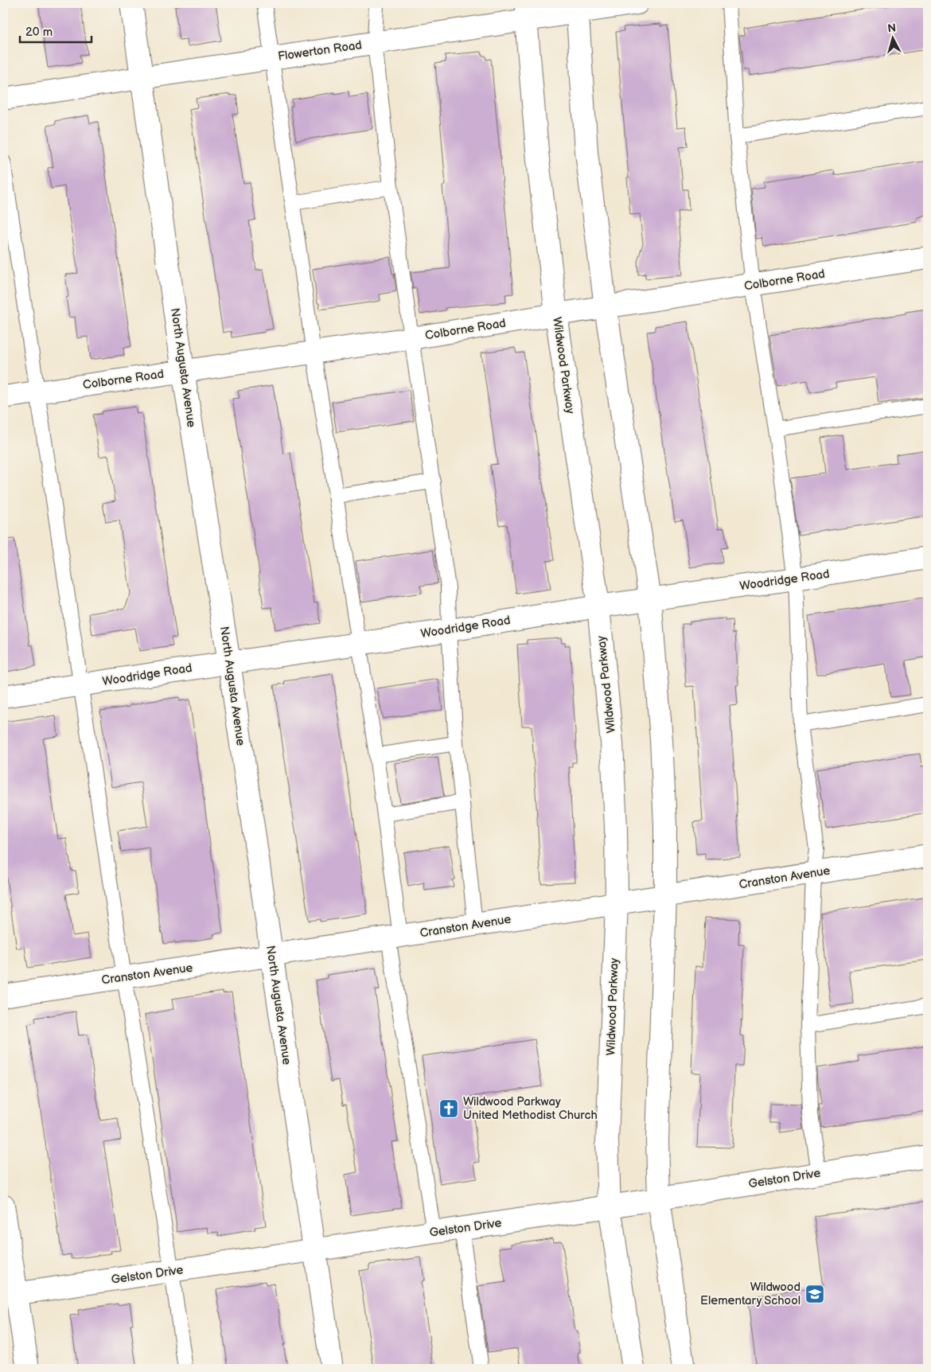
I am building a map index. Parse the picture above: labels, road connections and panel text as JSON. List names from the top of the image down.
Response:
{
  "streets": {
    "street": [
      "Flowerton Road",
      "Colborne Road",
      "Wildwood Parkway",
      "North Augusta Avenue",
      "Woodridge Road",
      "Cranston Avenue",
      "Gelston Drive"
    ]
  },
  "crossings": [
    ["Flowerton Road", "Wildwood Parkway"],
    ["Flowerton Road", "North Augusta Avenue"],
    ["Colborne Road", "Wildwood Parkway"],
    ["Colborne Road", "North Augusta Avenue"],
    ["Wildwood Parkway", "Woodridge Road"],
    ["Wildwood Parkway", "Cranston Avenue"],
    ["Wildwood Parkway", "Gelston Drive"],
    ["North Augusta Avenue", "Woodridge Road"],
    ["North Augusta Avenue", "Cranston Avenue"],
    ["North Augusta Avenue", "Gelston Drive"]
  ],
  "places": {
    "church": ["Wildwood Parkway United Methodist Church"],
    "school or university": ["Wildwood Elementary School"]
  },
  "scale_bar": "20 m",
  "north": "top"
}
